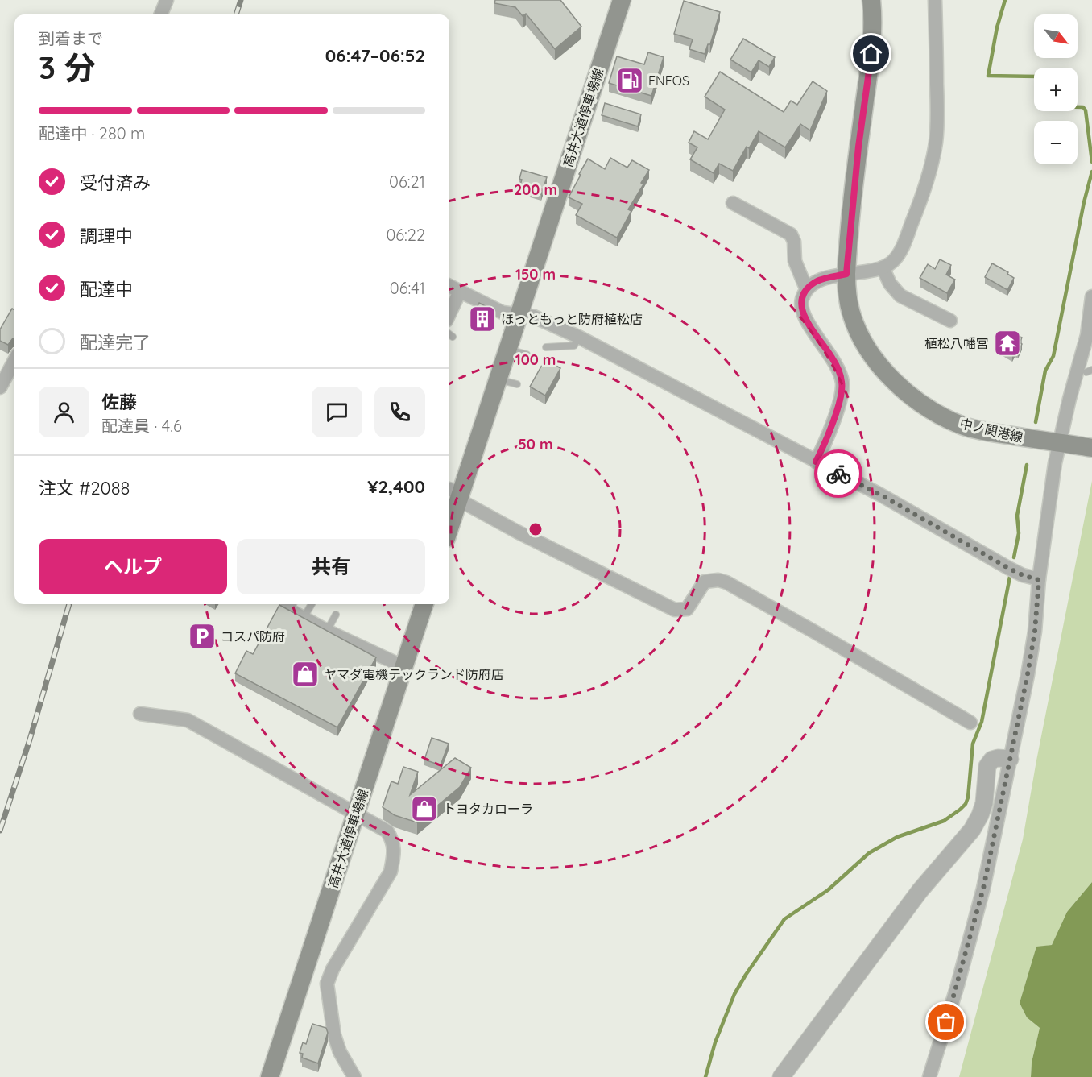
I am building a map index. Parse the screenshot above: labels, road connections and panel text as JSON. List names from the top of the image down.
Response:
{
  "streets": {
    "main road": ["高井大道停車場線", "中ノ関港線"]
  },
  "places": {
    "fuel station": ["ENEOS"],
    "building": ["ほっともっと防府植松店"],
    "temple": ["植松八幡宮"],
    "parking": ["コスパ防府"],
    "shop": ["ヤマダ電機テックランド防府店", "トヨタカローラ"]
  },
  "north": "bottom right",
  "page": {
    "map_buttons": ["+", "−"],
    "heading": ["3 分", "到着まで", "06:47–06:52"],
    "panel": [
      "佐藤",
      "配達員 · 4.6",
      "注文 #2088",
      "¥2,400"
    ],
    "bar": "配達中 · 280 m",
    "list": [
      ["受付済み", "06:21"],
      ["調理中", "06:22"],
      ["配達中", "06:41"],
      "配達完了"
    ],
    "buttons": ["ヘルプ", "共有"]
  },
  "rings": [
    "200 m",
    "150 m",
    "100 m",
    "50 m"
  ]
}
